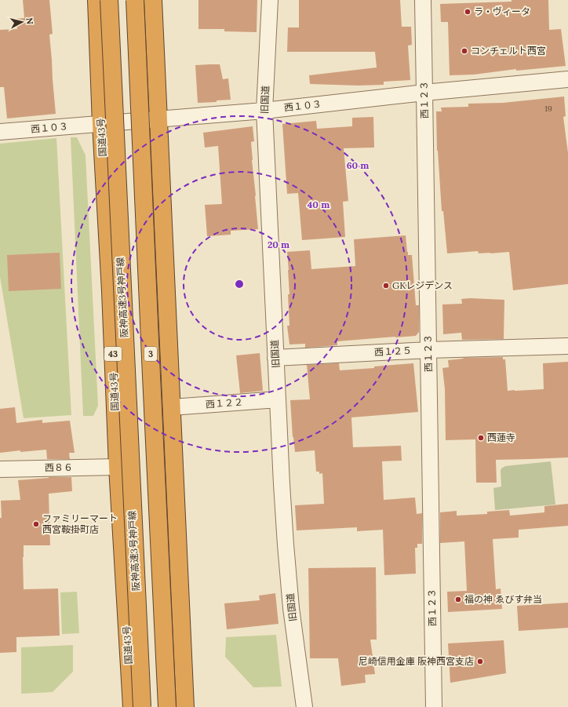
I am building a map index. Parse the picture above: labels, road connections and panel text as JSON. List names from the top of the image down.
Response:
{
  "streets": {
    "highway": [
      "国道43号",
      "阪神高速3号神戸線",
      "43",
      "3"
    ],
    "street": [
      "旧国道",
      "西１２３",
      "西１０３",
      "西１２５",
      "西１２２",
      "西８６"
    ]
  },
  "crossings": [
    ["旧国道", "西１０３"],
    ["旧国道", "西１２５"],
    ["旧国道", "西１２２"],
    ["西１２３", "西１０３"],
    ["西１２３", "西１２５"],
    ["西１０３", "国道43号"],
    ["国道43号", "西８６"]
  ],
  "places": [
    "ラ・ヴィータ",
    "コンチェルト西宮",
    "GKレジデンス",
    "西蓮寺",
    "ファミリーマート 西宮鞍掛町店",
    "福の神 ゑびす弁当",
    "尼崎信用金庫 阪神西宮支店"
  ],
  "house_numbers": ["19"],
  "north": "right",
  "rings": ["60 m", "40 m", "20 m"]
}
